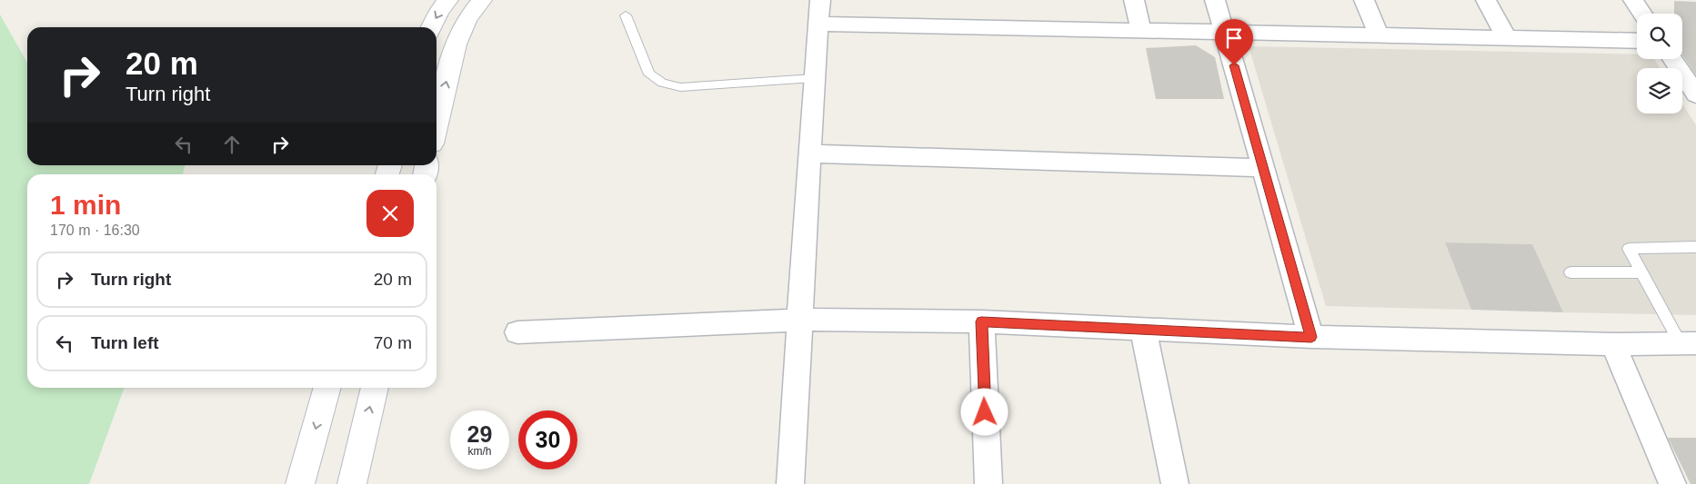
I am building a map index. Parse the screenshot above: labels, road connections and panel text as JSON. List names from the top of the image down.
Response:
{
  "page": {
    "turn": ["20 m", "Turn right"],
    "heading": ["1 min", "170 m · 16:30"],
    "list": [
      {
        "name": "Turn right",
        "value": "20 m"
      },
      {
        "name": "Turn left",
        "value": "70 m"
      }
    ],
    "speed": "29 km/h",
    "limit": "30"
  }
}
